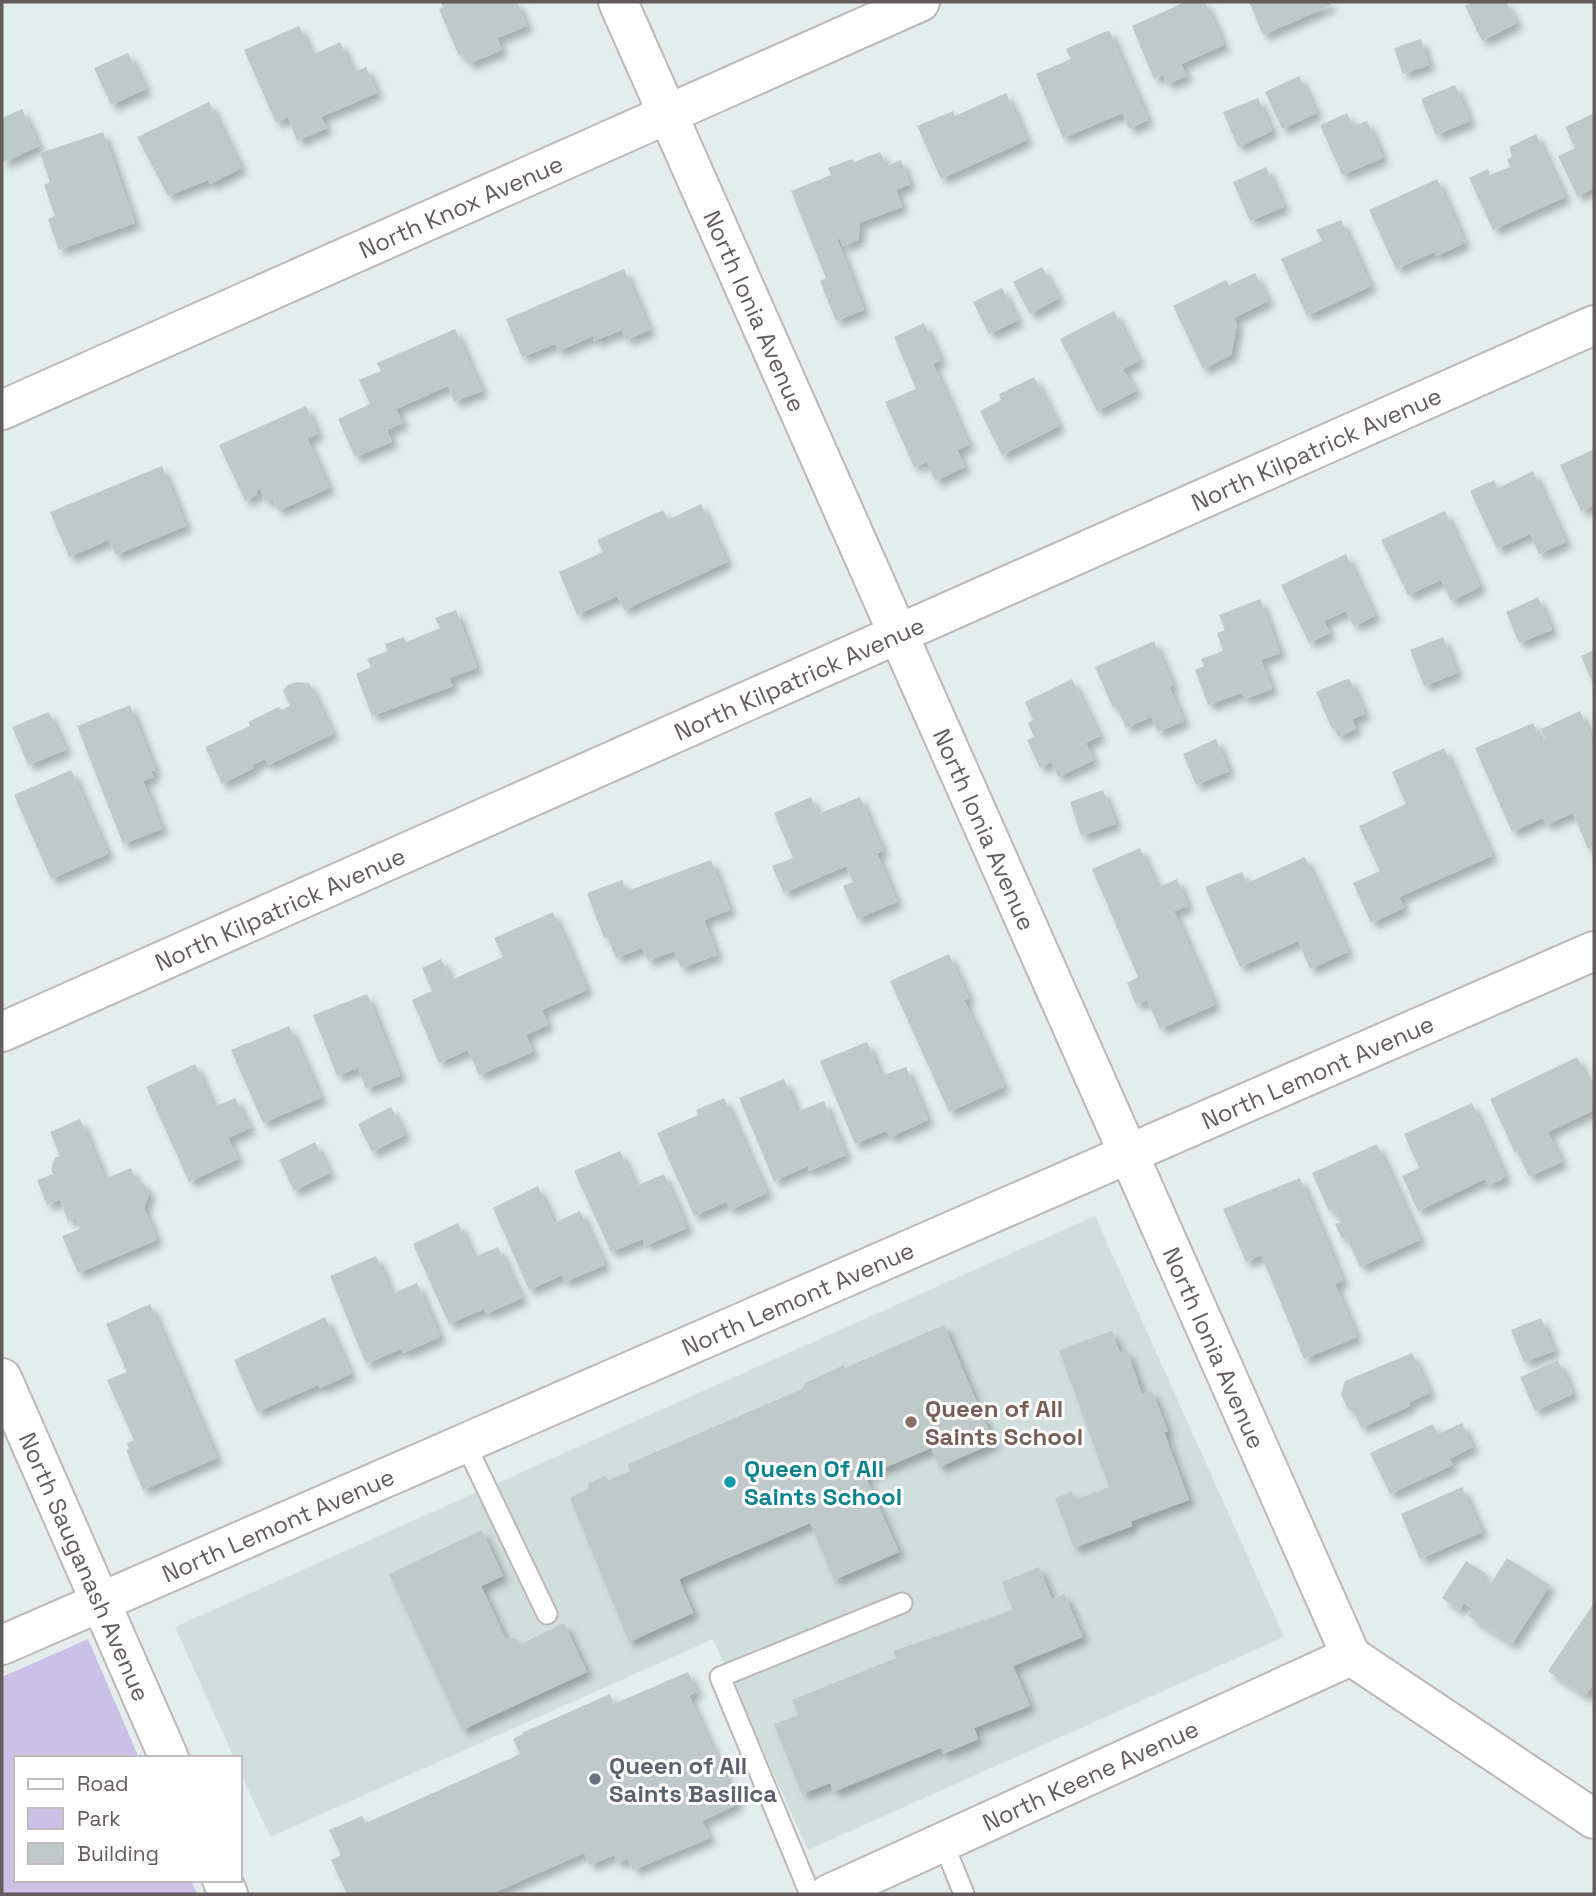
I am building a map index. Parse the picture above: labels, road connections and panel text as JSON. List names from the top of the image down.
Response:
{
  "streets": {
    "street": [
      "North Knox Avenue",
      "North Ionia Avenue",
      "North Kilpatrick Avenue",
      "North Lemont Avenue",
      "North Sauganash Avenue",
      "North Keene Avenue"
    ]
  },
  "crossings": [
    ["North Knox Avenue", "North Ionia Avenue"],
    ["North Ionia Avenue", "North Kilpatrick Avenue"],
    ["North Ionia Avenue", "North Lemont Avenue"],
    ["North Ionia Avenue", "North Keene Avenue"],
    ["North Lemont Avenue", "North Sauganash Avenue"]
  ],
  "places": ["Queen of All Saints School", "Queen Of All Saints School", "Queen of All Saints Basilica"],
  "legend": ["Road", "Park", "Building"]
}
